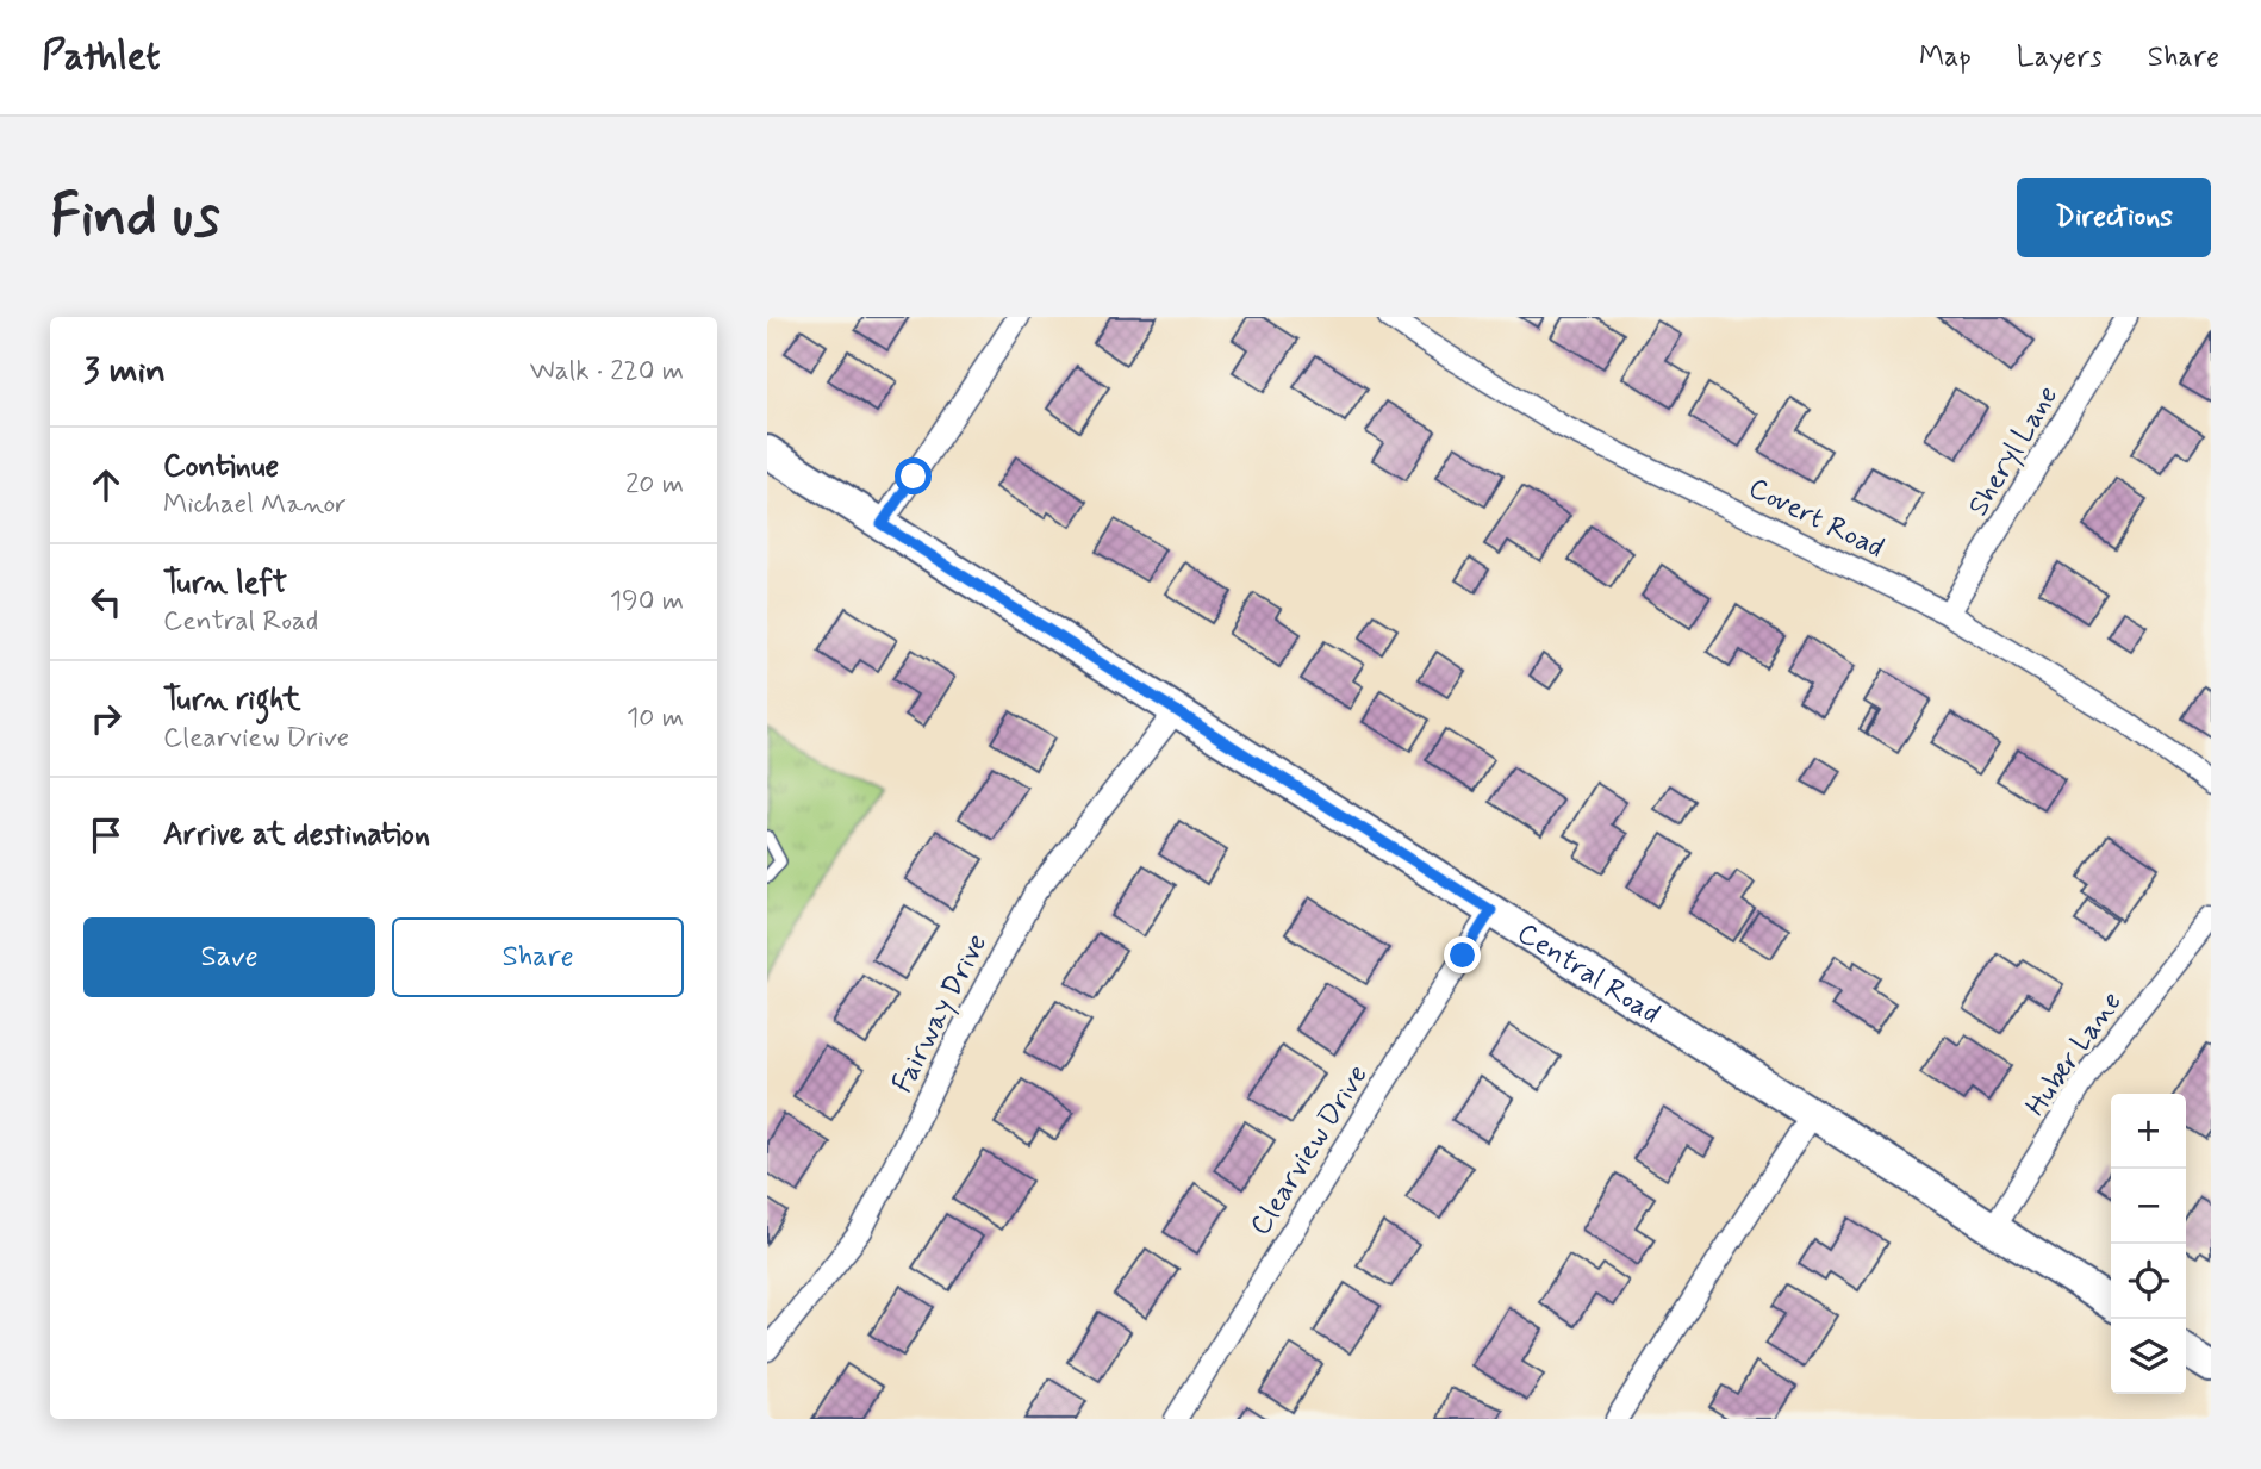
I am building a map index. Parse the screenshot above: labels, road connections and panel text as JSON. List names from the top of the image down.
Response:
{
  "streets": {
    "main road": ["Central Road"],
    "street": [
      "Sheryl Lane",
      "Covert Road",
      "Fairway Drive",
      "Huber Lane",
      "Clearview Drive"
    ]
  },
  "crossings": [
    ["Sheryl Lane", "Covert Road"],
    ["Central Road", "Fairway Drive"],
    ["Central Road", "Huber Lane"],
    ["Central Road", "Clearview Drive"]
  ],
  "page": {
    "header": "Pathlet",
    "nav": ["Map", "Layers", "Share"],
    "buttons": [
      "Directions",
      ["Save", "Share"]
    ],
    "title": "Find us",
    "heading": ["3 min", "Walk · 220 m"],
    "list": [
      ["Continue", "Michael Manor", "20 m"],
      ["Turn left", "Central Road", "190 m"],
      ["Turn right", "Clearview Drive", "10 m"],
      "Arrive at destination"
    ],
    "map_buttons": ["+", "−"]
  }
}
